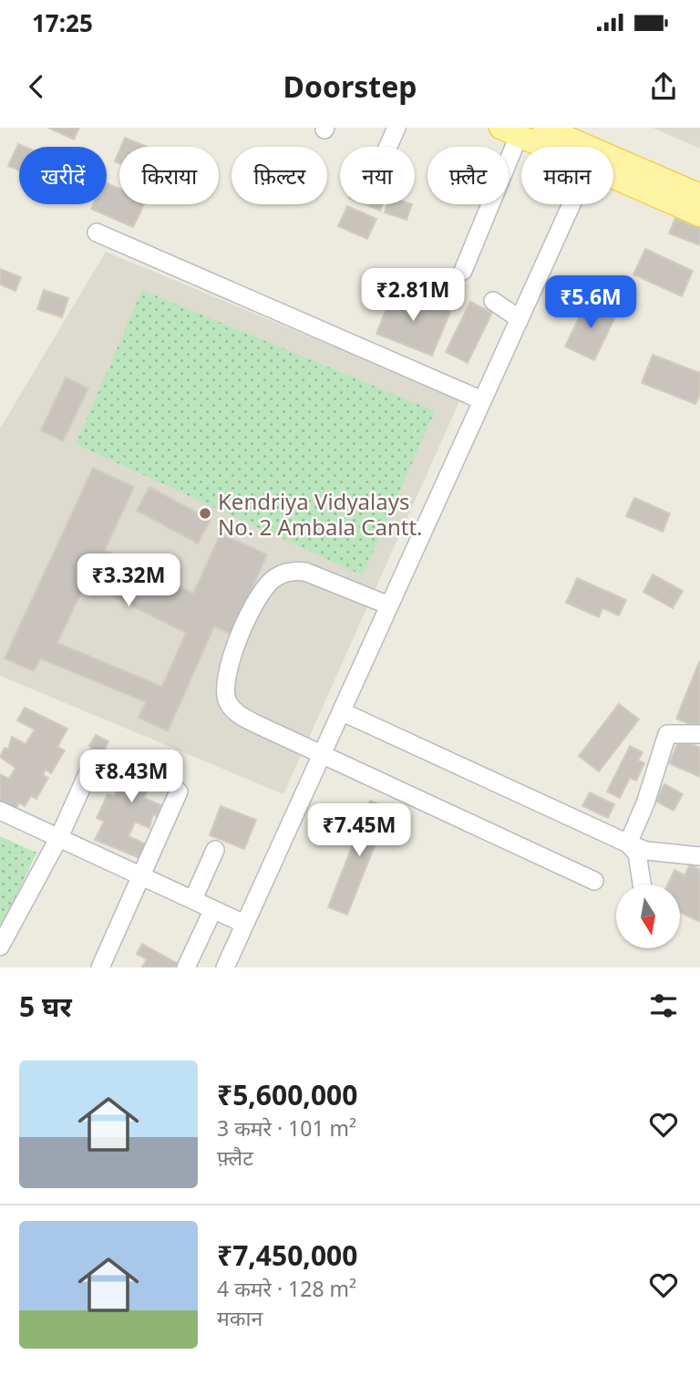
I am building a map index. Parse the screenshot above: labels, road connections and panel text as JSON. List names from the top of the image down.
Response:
{
  "places": ["Kendriya Vidyalays No. 2 Ambala Cantt."],
  "north": "bottom",
  "page": {
    "status": "17:25",
    "header": "Doorstep",
    "chip": [
      "खरीदें",
      "किराया",
      "फ़िल्टर",
      "नया",
      "फ़्लैट",
      "मकान"
    ],
    "price": [
      "₹2.81M",
      "₹5.6M",
      "₹3.32M",
      "₹8.43M",
      "₹7.45M"
    ],
    "heading": "5 घर",
    "list": [
      {
        "name": "₹5,600,000",
        "note": "3 कमरे · 101 m² · फ़्लैट"
      },
      {
        "name": "₹7,450,000",
        "note": "4 कमरे · 128 m² · मकान"
      }
    ]
  }
}
